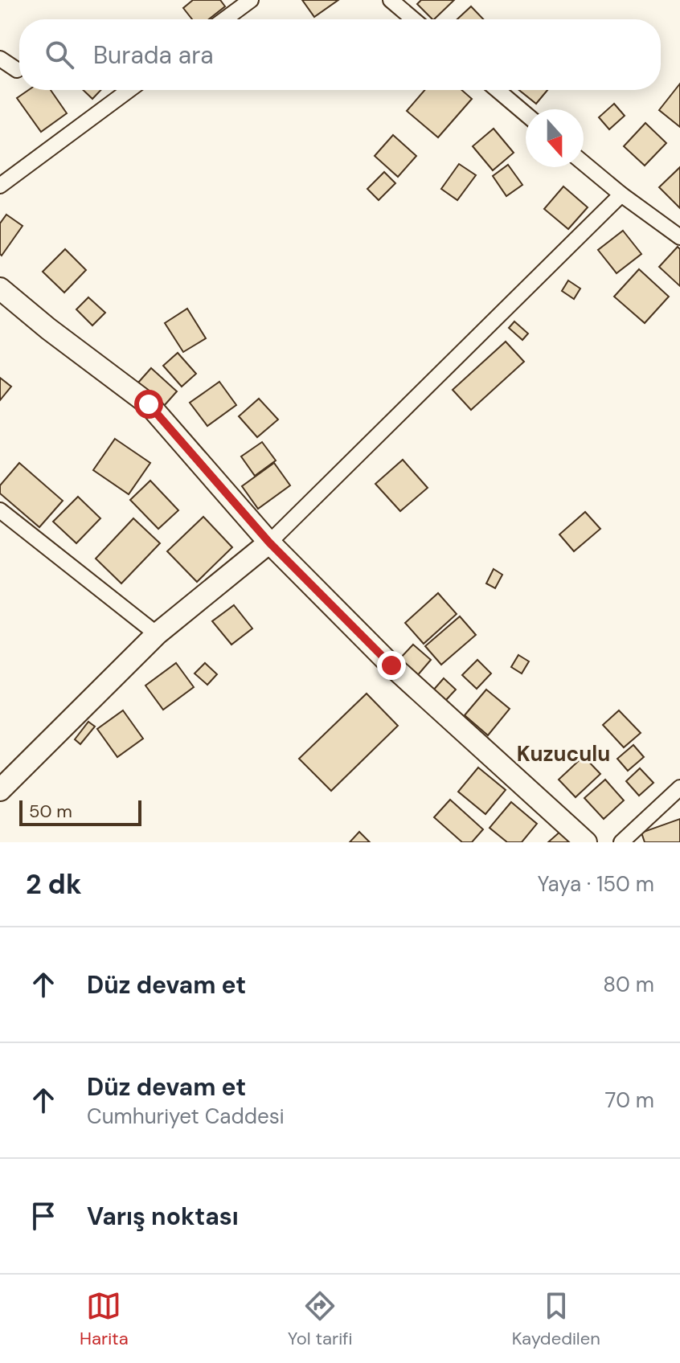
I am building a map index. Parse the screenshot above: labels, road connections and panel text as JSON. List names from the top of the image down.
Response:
{
  "districts": ["Kuzuculu"],
  "scale_bar": "50 m",
  "north": "bottom",
  "page": {
    "search": "Burada ara",
    "scale": "50 m",
    "heading": ["2 dk", "Yaya · 150 m"],
    "list": [
      ["Düz devam et", "80 m"],
      ["Düz devam et", "Cumhuriyet Caddesi", "70 m"],
      "Varış noktası"
    ],
    "nav": ["Harita", "Yol tarifi", "Kaydedilen"]
  }
}
